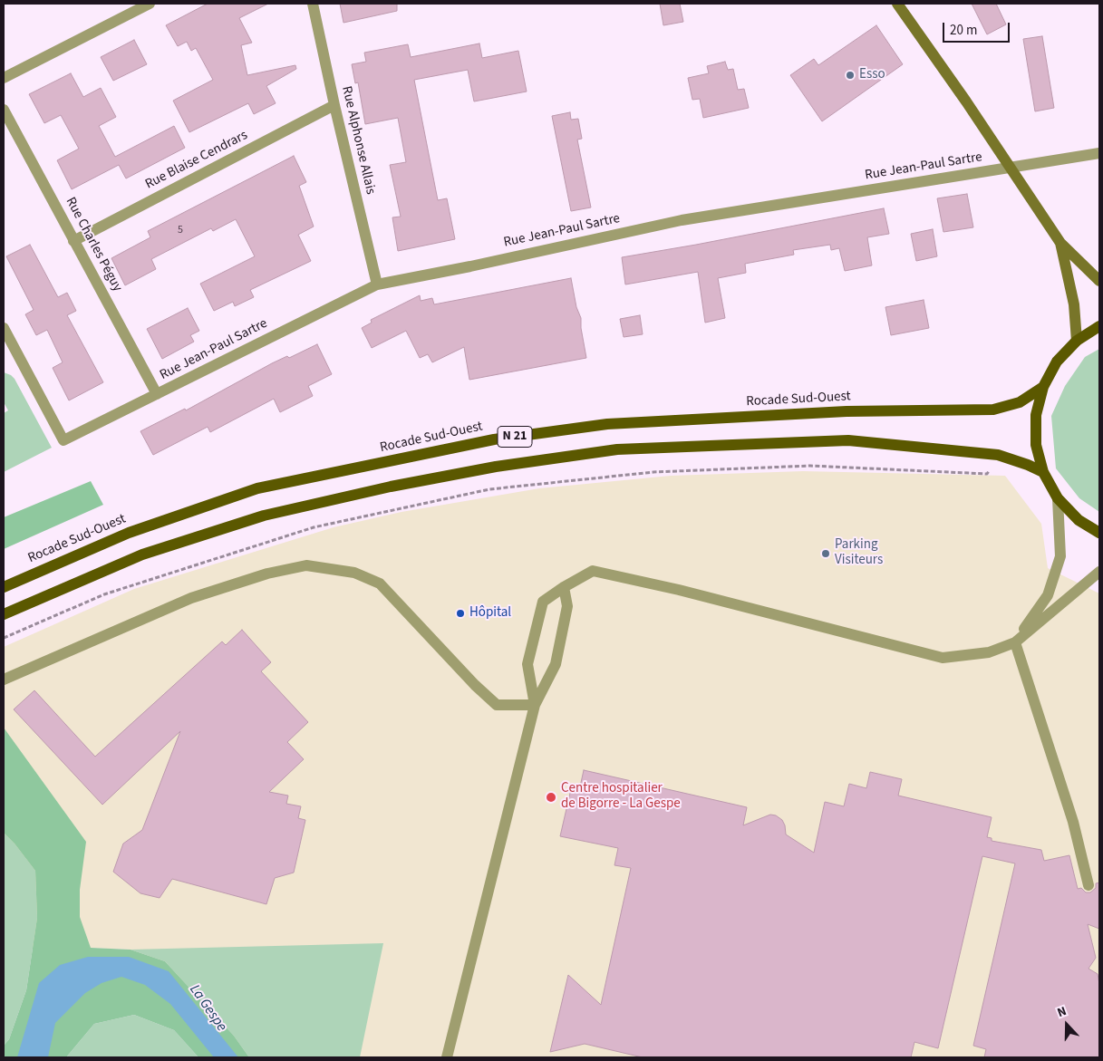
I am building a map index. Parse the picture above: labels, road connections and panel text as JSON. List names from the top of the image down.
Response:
{
  "streets": {
    "main road": ["Rocade Sud-Ouest", "N 21"],
    "street": [
      "Rue Alphonse Allais",
      "Rue Blaise Cendrars",
      "Rue Jean-Paul Sartre",
      "Rue Charles Péguy"
    ]
  },
  "crossings": [
    ["Rue Alphonse Allais", "Rue Blaise Cendrars"],
    ["Rue Alphonse Allais", "Rue Jean-Paul Sartre"],
    ["Rue Blaise Cendrars", "Rue Charles Péguy"],
    ["Rue Jean-Paul Sartre", "Rue Charles Péguy"]
  ],
  "water": ["La Gespe"],
  "places": [
    "Esso",
    "Parking Visiteurs",
    "Hôpital",
    "Centre hospitalier de Bigorre - La Gespe"
  ],
  "house_numbers": ["5"],
  "scale_bar": "20 m",
  "north": "top"
}
